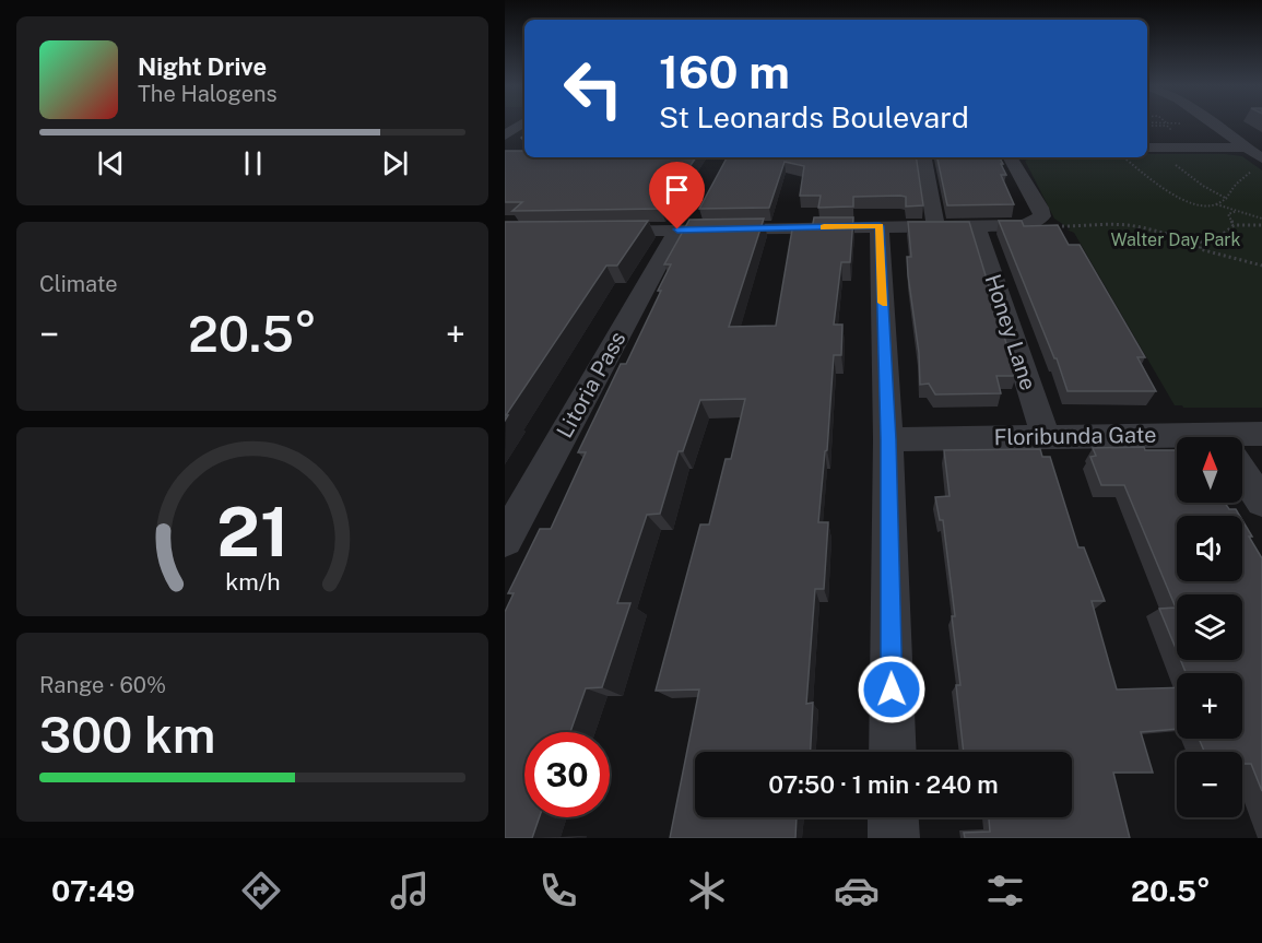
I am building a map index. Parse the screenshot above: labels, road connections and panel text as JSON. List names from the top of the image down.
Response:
{
  "streets": {
    "street": ["Honey Lane", "Litoria Pass", "Floribunda Gate"]
  },
  "crossings": [
    ["Honey Lane", "Floribunda Gate"]
  ],
  "parks": ["Walter Day Park"],
  "north": "top",
  "page": {
    "turn": ["160 m", "St Leonards Boulevard"],
    "song": ["Night Drive", "The Halogens"],
    "tile": [
      "Climate",
      ["Range · 60%", "300 km"]
    ],
    "heat": ["−", "20.5°", "+"],
    "map_buttons": ["+", "−"],
    "limit": "30",
    "trip": "07:50 · 1 min · 240 m",
    "tabs": ["07:49", "20.5°"],
    "gauge": ["21", "km/h"]
  }
}
